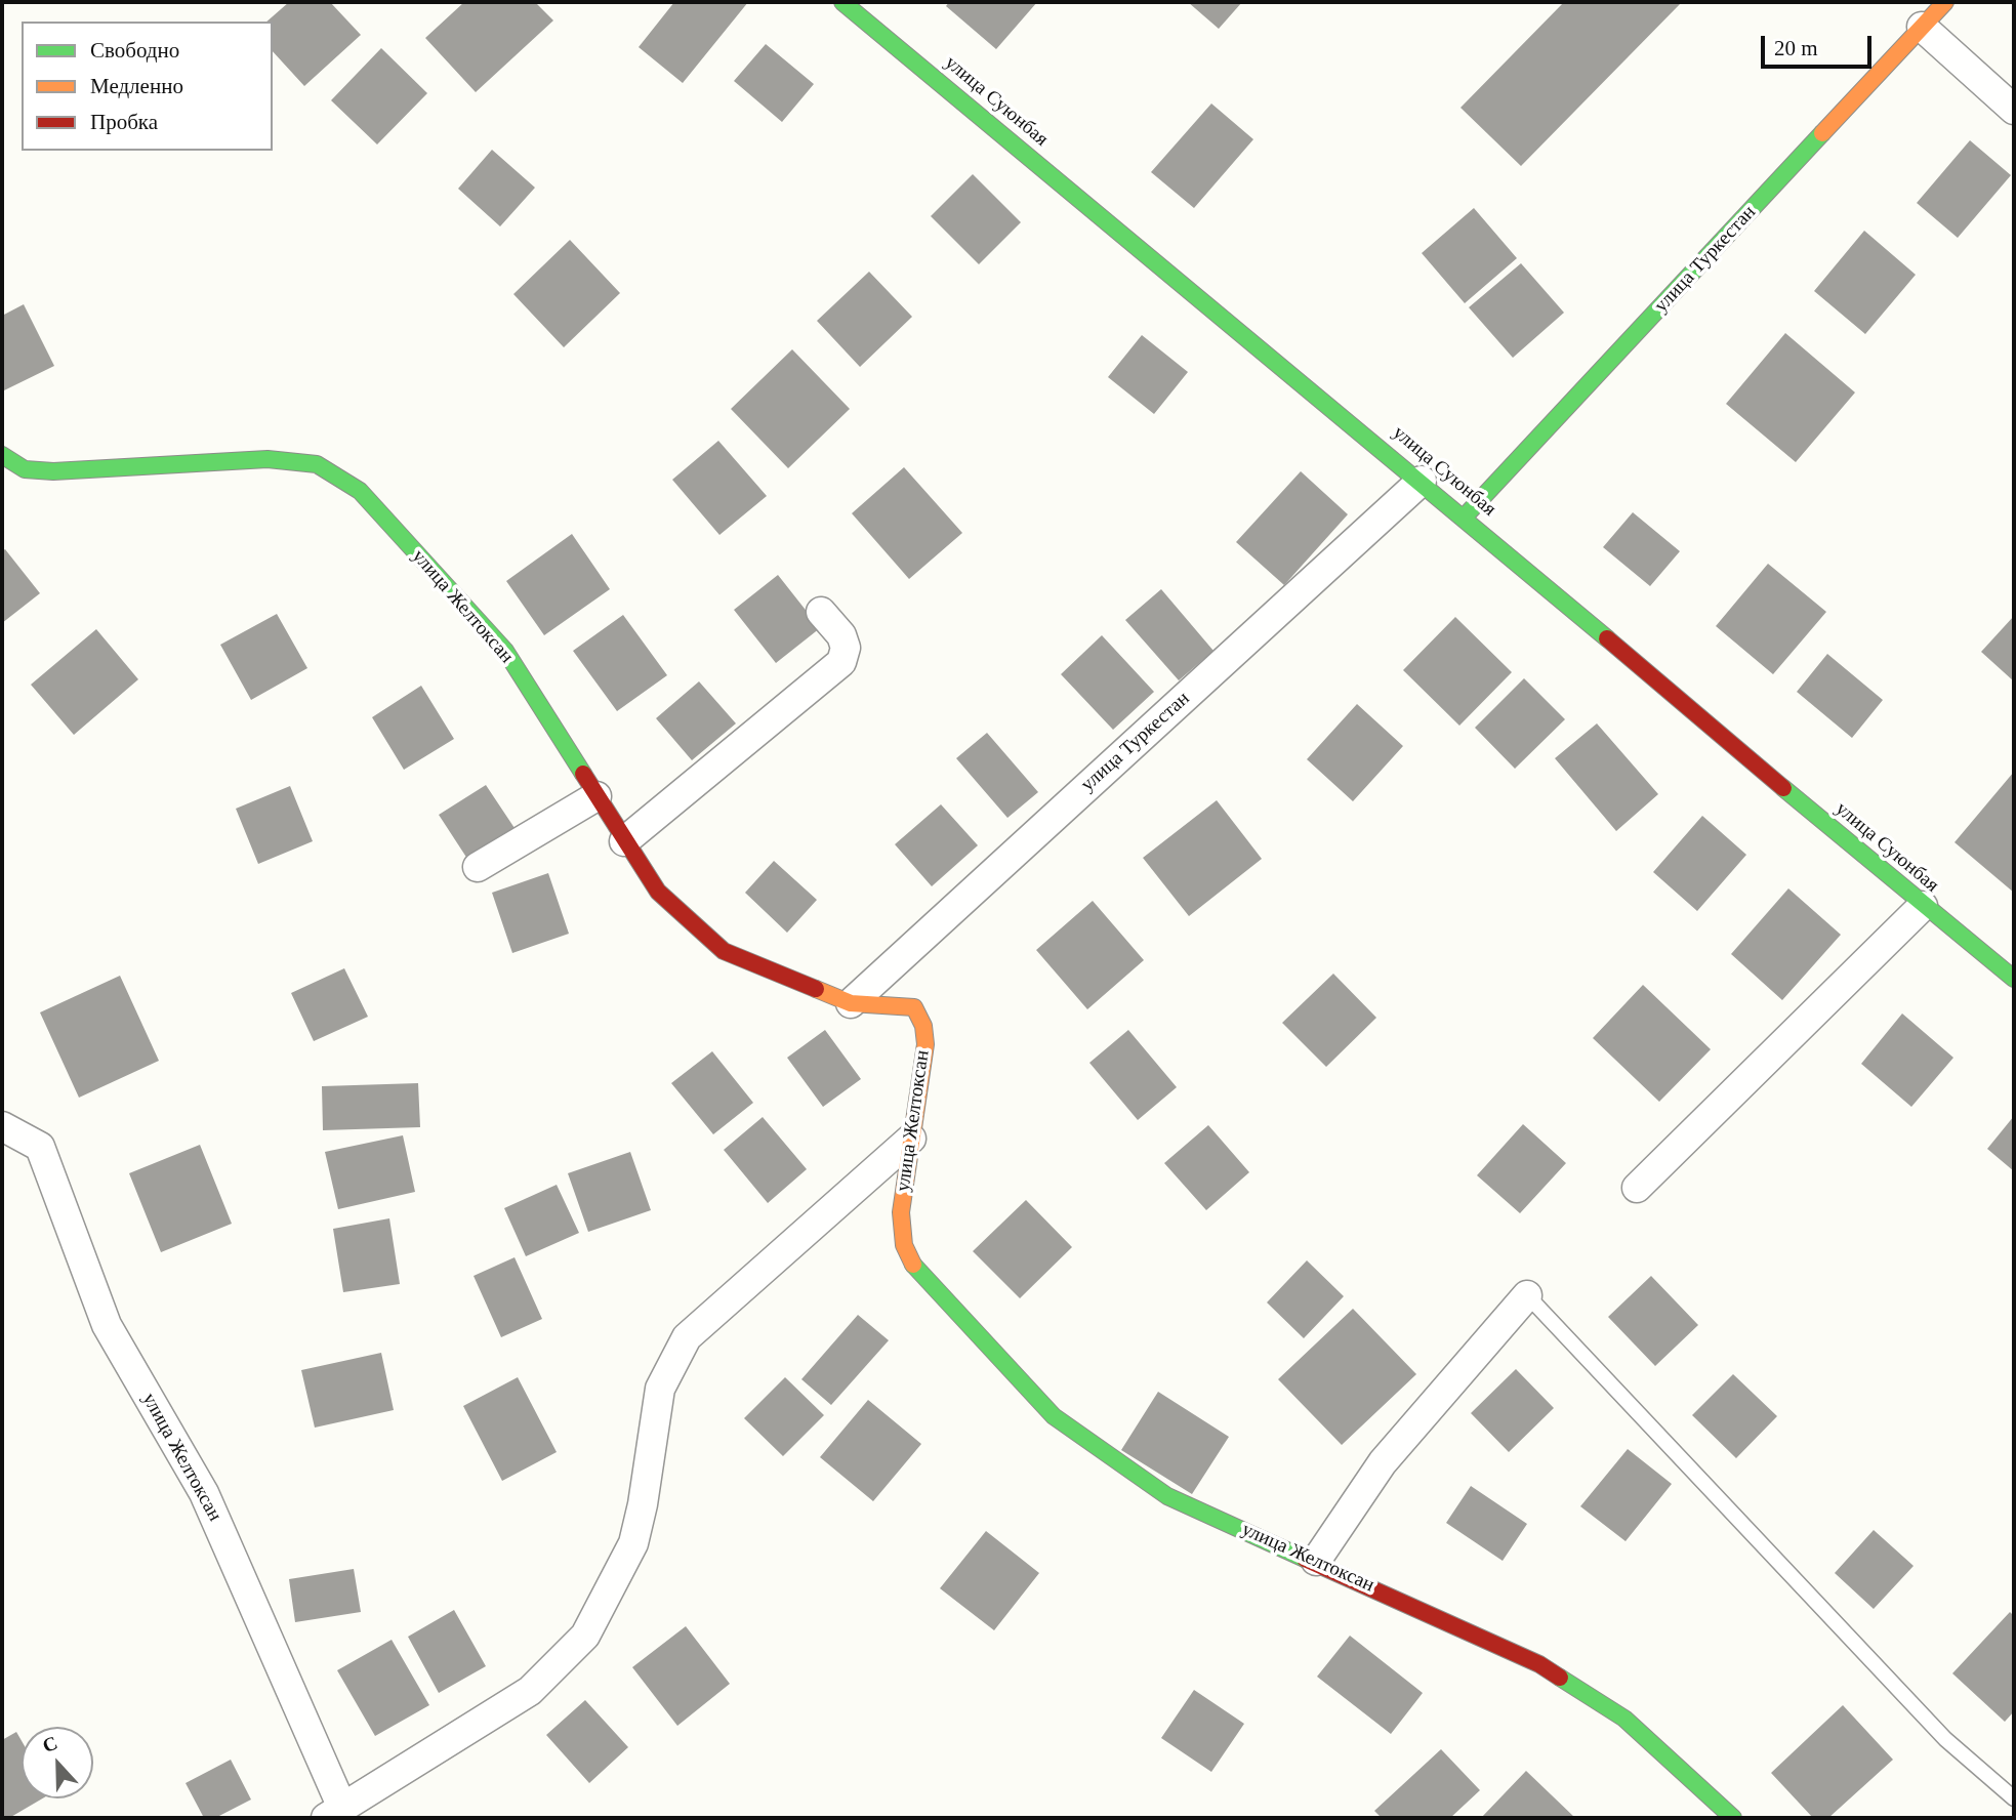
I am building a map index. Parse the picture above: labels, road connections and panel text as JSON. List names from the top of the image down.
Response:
{
  "streets": {
    "street": ["улица Суюнбая", "улица Туркестан", "улица Желтоксан"]
  },
  "crossings": [
    ["улица Суюнбая", "улица Туркестан"],
    ["улица Туркестан", "улица Желтоксан"]
  ],
  "legend": ["Свободно", "Медленно", "Пробка"],
  "scale_bar": "20 m",
  "north": "top"
}
